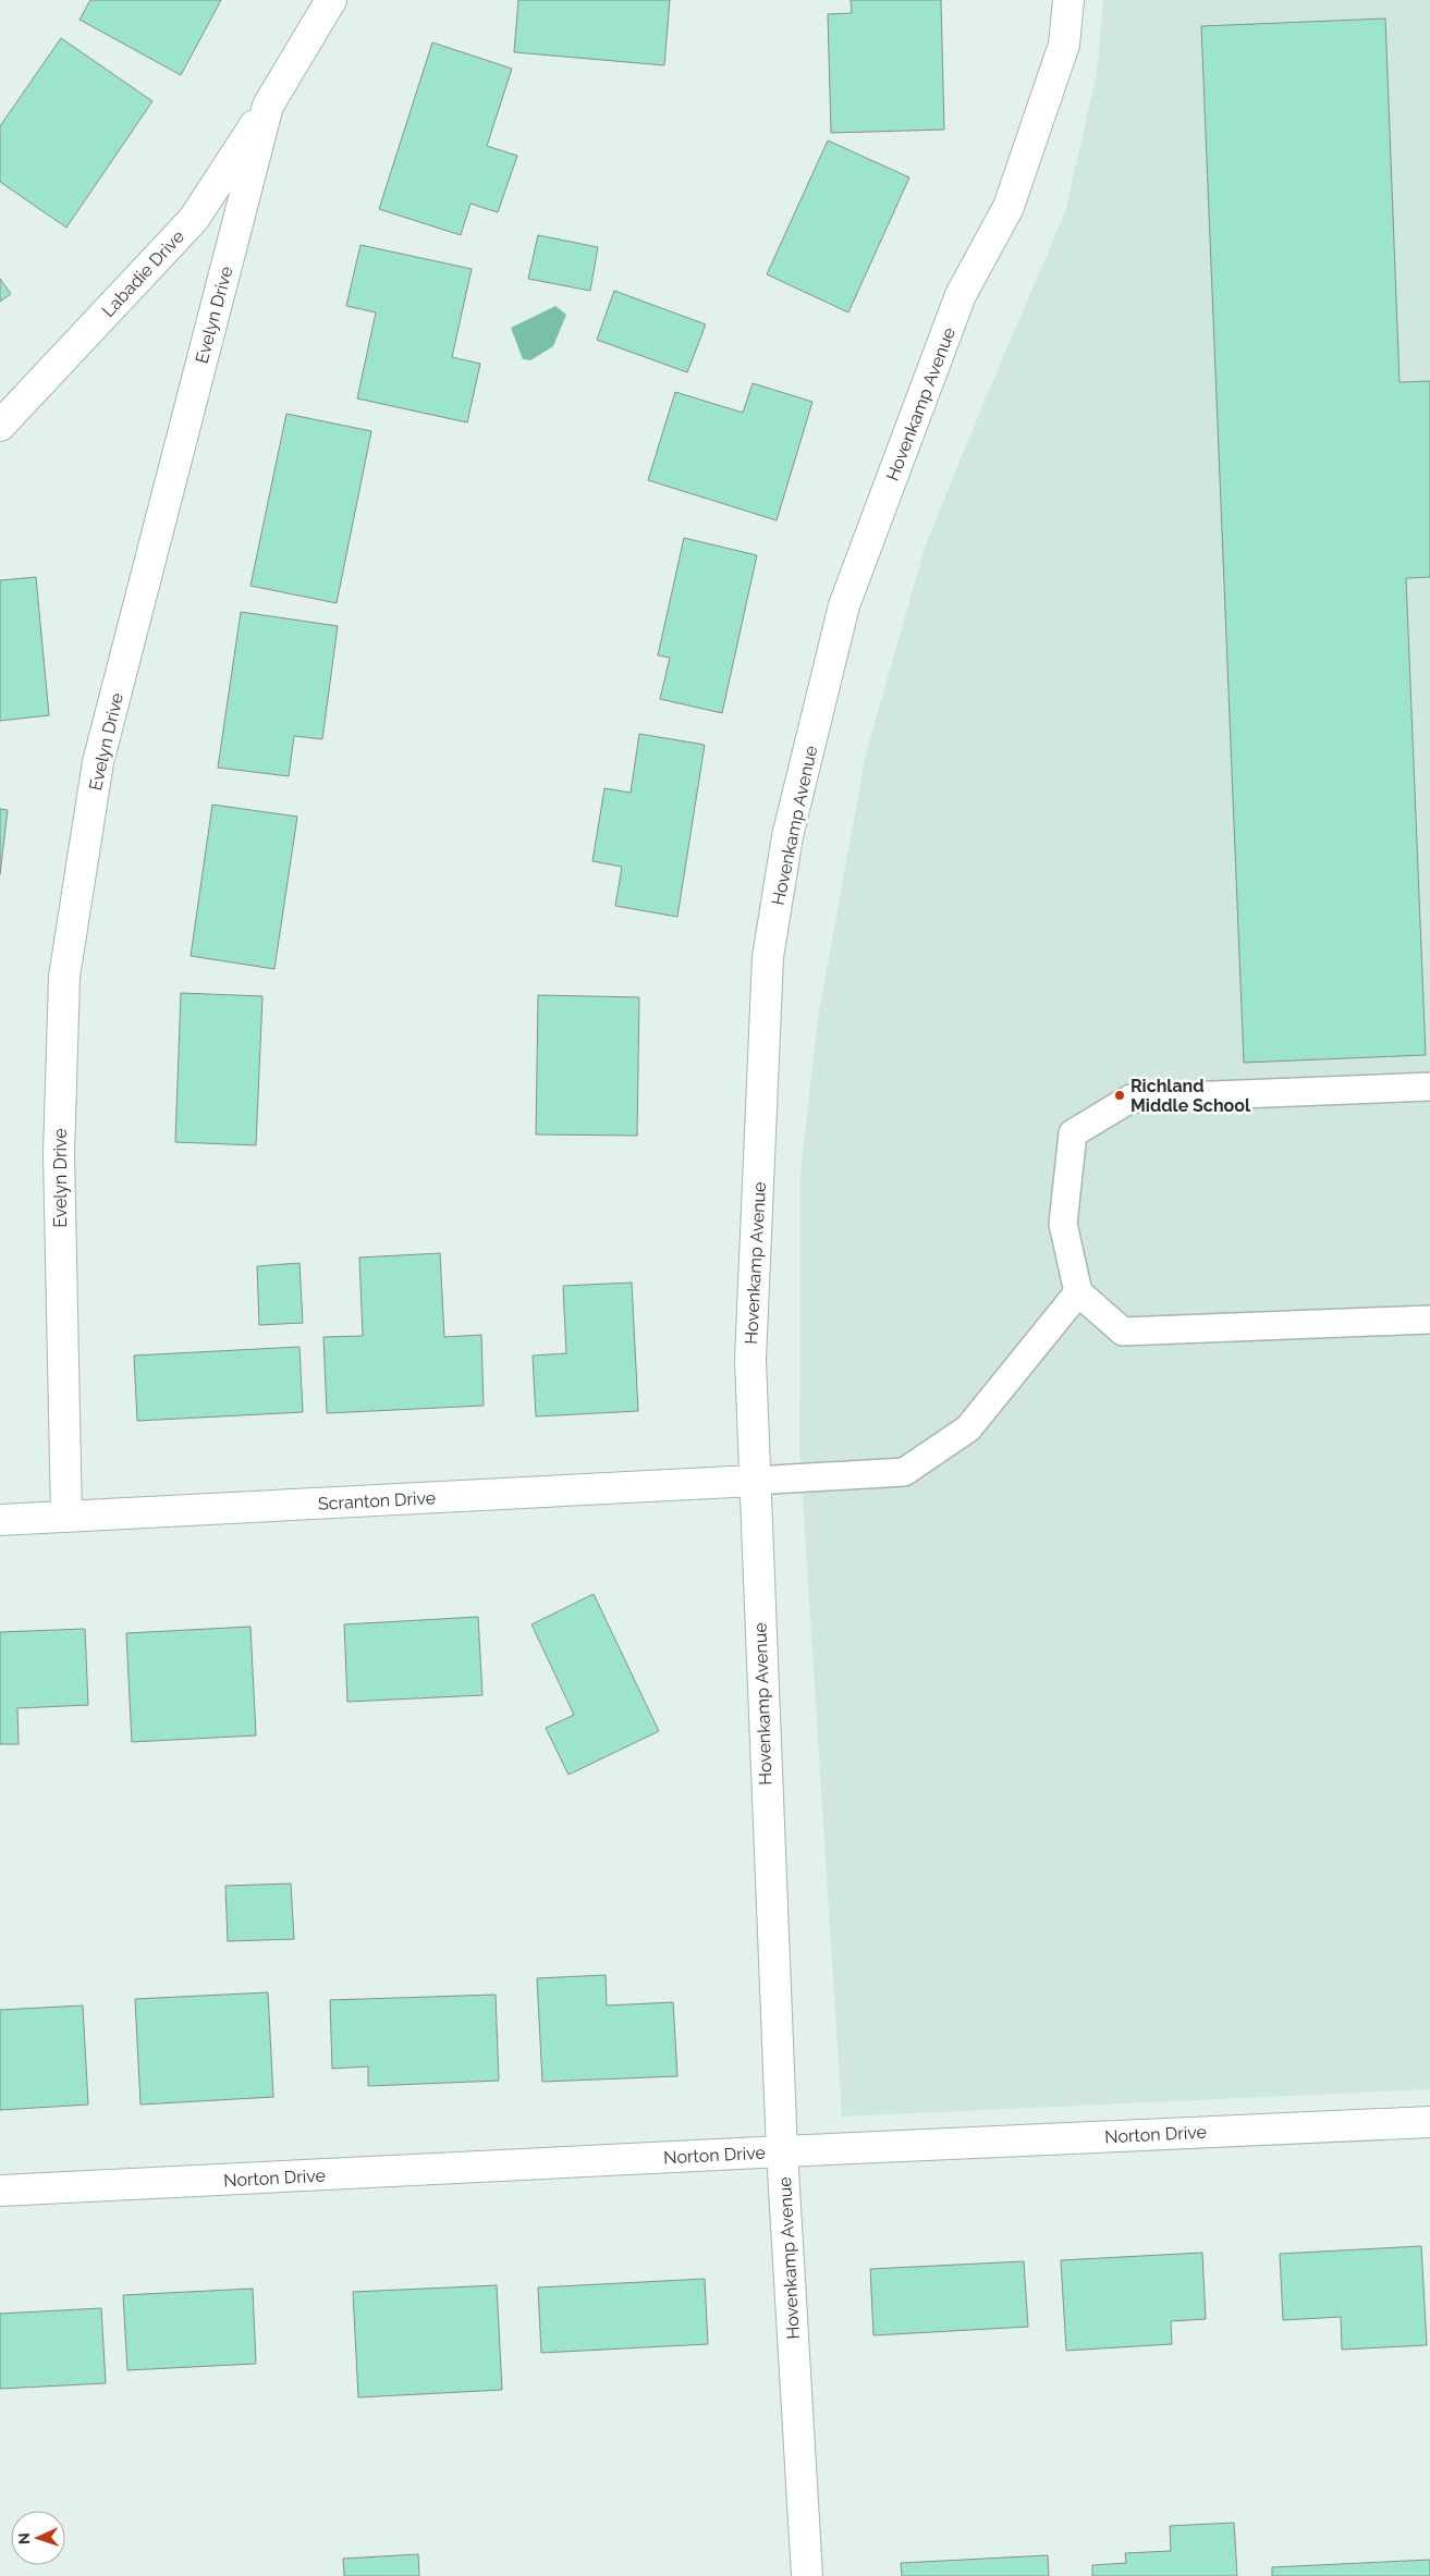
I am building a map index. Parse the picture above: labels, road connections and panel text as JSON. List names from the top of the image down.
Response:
{
  "streets": {
    "street": [
      "Labadie Drive",
      "Evelyn Drive",
      "Hovenkamp Avenue",
      "Scranton Drive",
      "Norton Drive"
    ]
  },
  "crossings": [
    ["Labadie Drive", "Evelyn Drive"],
    ["Evelyn Drive", "Scranton Drive"],
    ["Hovenkamp Avenue", "Scranton Drive"],
    ["Hovenkamp Avenue", "Norton Drive"]
  ],
  "places": ["Richland Middle School"],
  "north": "left"
}
